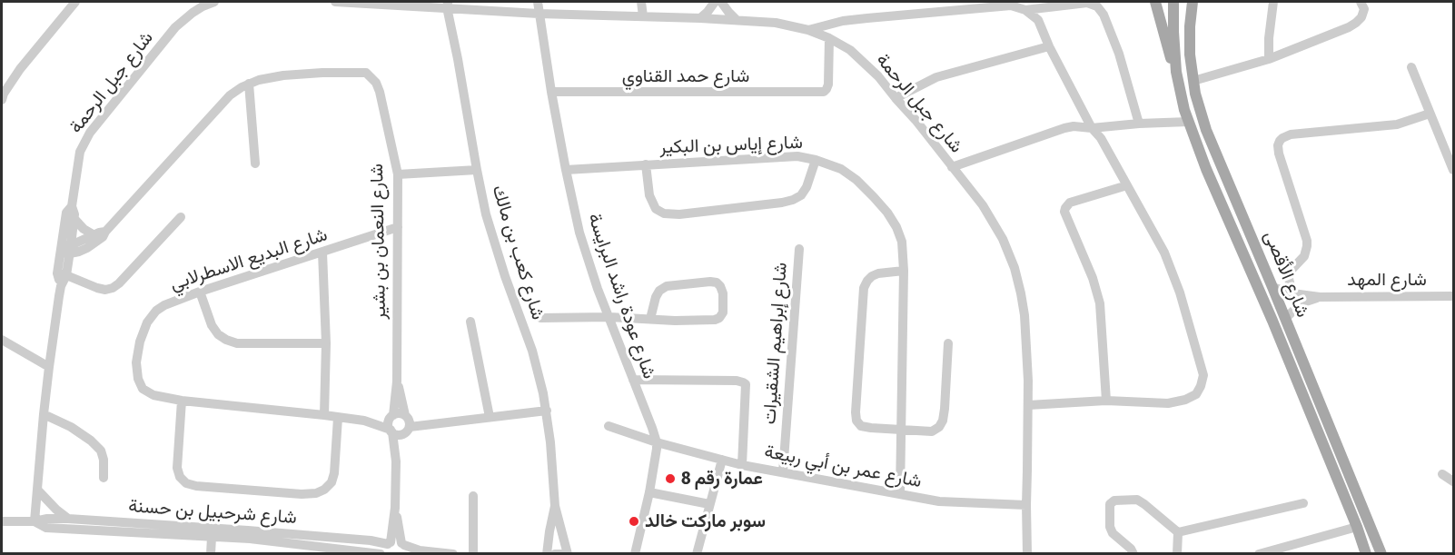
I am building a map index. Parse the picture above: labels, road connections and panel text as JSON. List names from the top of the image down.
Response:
{
  "streets": {
    "main road": ["شارع الأقصى"],
    "street": [
      "شارع حمد القناوي",
      "شارع جبل الرحمة",
      "شارع إياس بن البكير",
      "شارع النعمان بن بشير",
      "شارع كعب بن مالك",
      "شارع البديع الاسطرلابي",
      "شارع المهد",
      "شارع عودة راشد البرايسة",
      "شارع إبراهيم الشقيرات",
      "شارع عمر بن أبي ربيعة",
      "شارع شرحبيل بن حسنة"
    ]
  },
  "crossings": [
    ["شارع حمد القناوي", "شارع جبل الرحمة"],
    ["شارع حمد القناوي", "شارع عودة راشد البرايسة"],
    ["شارع جبل الرحمة", "شارع النعمان بن بشير"],
    ["شارع جبل الرحمة", "شارع كعب بن مالك"],
    ["شارع جبل الرحمة", "شارع عودة راشد البرايسة"],
    ["شارع جبل الرحمة", "شارع عمر بن أبي ربيعة"],
    ["شارع جبل الرحمة", "شارع شرحبيل بن حسنة"],
    ["شارع إياس بن البكير", "شارع عودة راشد البرايسة"],
    ["شارع إياس بن البكير", "شارع عمر بن أبي ربيعة"],
    ["شارع النعمان بن بشير", "شارع البديع الاسطرلابي"],
    ["شارع النعمان بن بشير", "شارع شرحبيل بن حسنة"],
    ["شارع الأقصى", "شارع المهد"],
    ["شارع عودة راشد البرايسة", "شارع عمر بن أبي ربيعة"],
    ["شارع إبراهيم الشقيرات", "شارع عمر بن أبي ربيعة"]
  ],
  "places": ["عمارة رقم 8", "سوبر ماركت خالد"]
}
